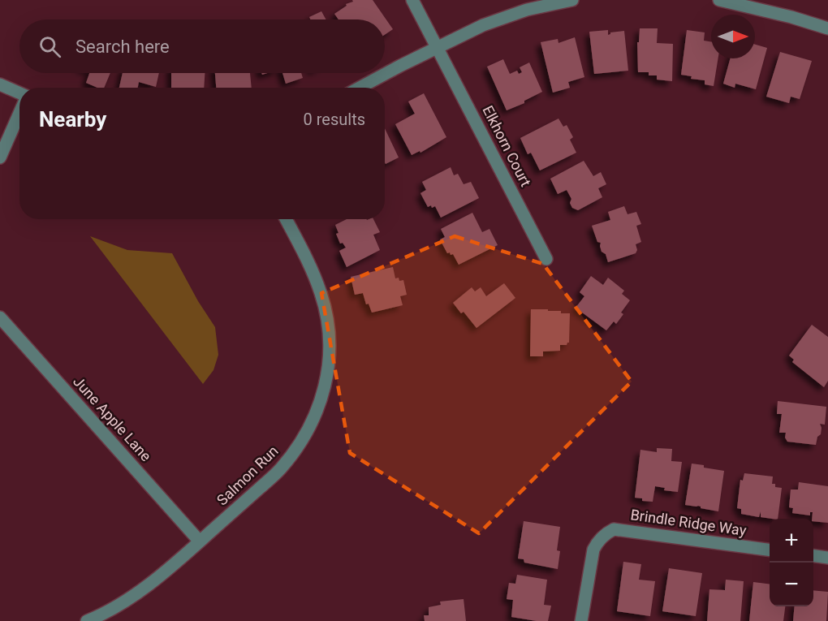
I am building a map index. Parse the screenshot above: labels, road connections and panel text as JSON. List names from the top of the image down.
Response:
{
  "streets": {
    "street": [
      "Elkhorn Court",
      "June Apple Lane",
      "Salmon Run",
      "Brindle Ridge Way"
    ]
  },
  "crossings": [
    ["June Apple Lane", "Salmon Run"]
  ],
  "north": "right",
  "page": {
    "search": "Search here",
    "heading": ["Nearby", "0 results"],
    "map_buttons": ["+", "−"]
  }
}
